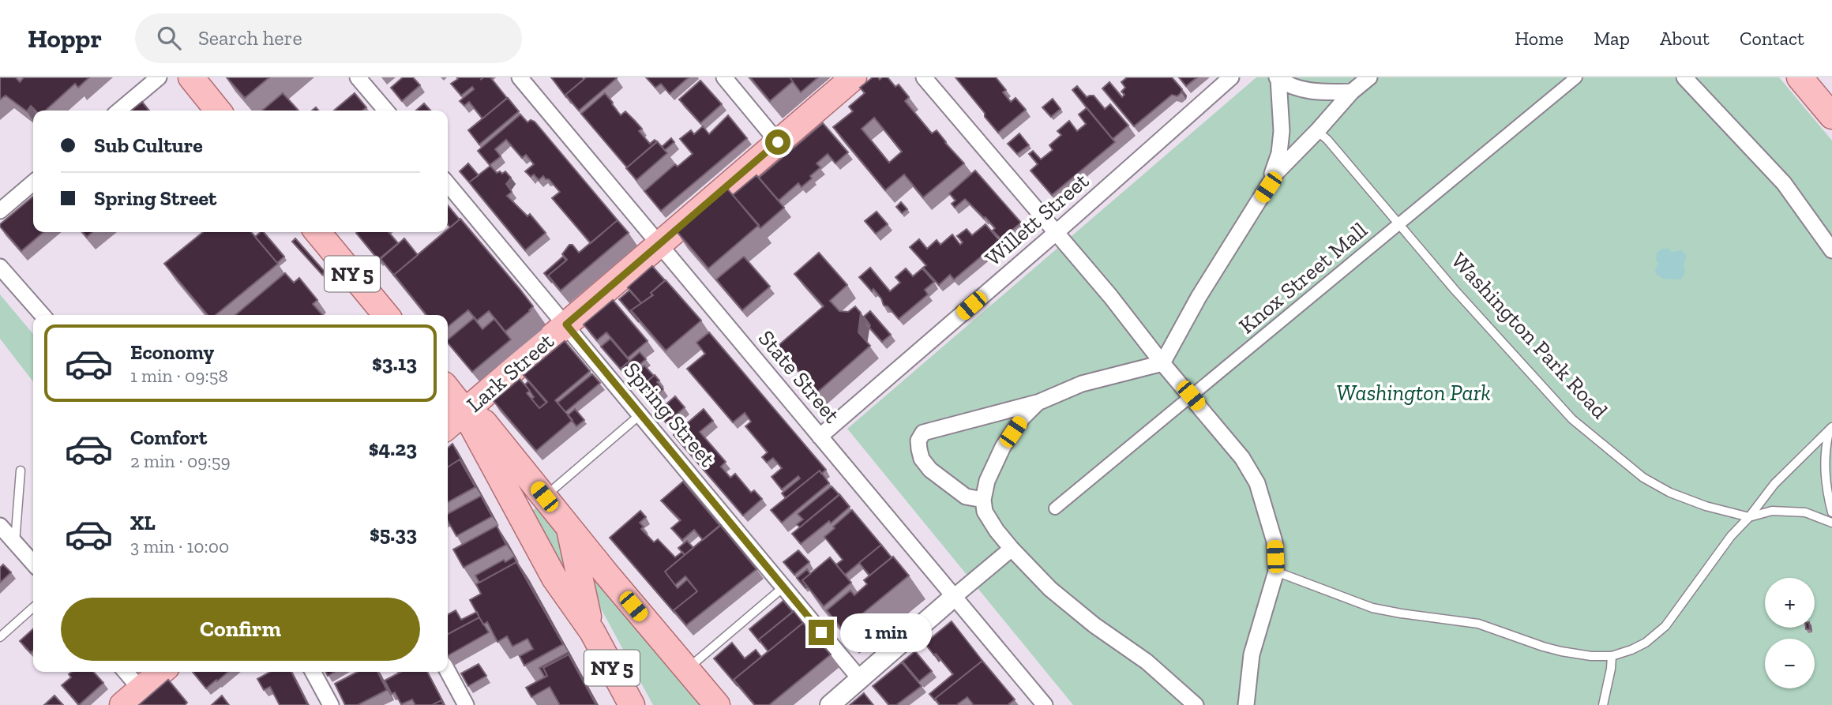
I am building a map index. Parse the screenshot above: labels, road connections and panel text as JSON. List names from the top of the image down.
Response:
{
  "streets": {
    "main road": ["NY 5", "Lark Street"],
    "street": [
      "Willett Street",
      "Knox Street Mall",
      "State Street",
      "Spring Street"
    ],
    "lane": ["Washington Park Road"]
  },
  "crossings": [
    ["Willett Street", "State Street"],
    ["NY 5", "Lark Street"],
    ["Knox Street Mall", "Washington Park Road"],
    ["Lark Street", "State Street"],
    ["Lark Street", "Spring Street"]
  ],
  "parks": ["Washington Park"],
  "page": {
    "header": "Hoppr",
    "search": "Search here",
    "nav": [
      "Home",
      "Map",
      "About",
      "Contact"
    ],
    "banner": ["Sub Culture", "Spring Street"],
    "list": [
      {
        "name": "Economy",
        "note": "1 min · 09:58",
        "value": "$3.13"
      },
      {
        "name": "Comfort",
        "note": "2 min · 09:59",
        "value": "$4.23"
      },
      {
        "name": "XL",
        "note": "3 min · 10:00",
        "value": "$5.33"
      }
    ],
    "map_buttons": ["+", "−"],
    "buttons": "Confirm",
    "bubble": "1 min"
  }
}
